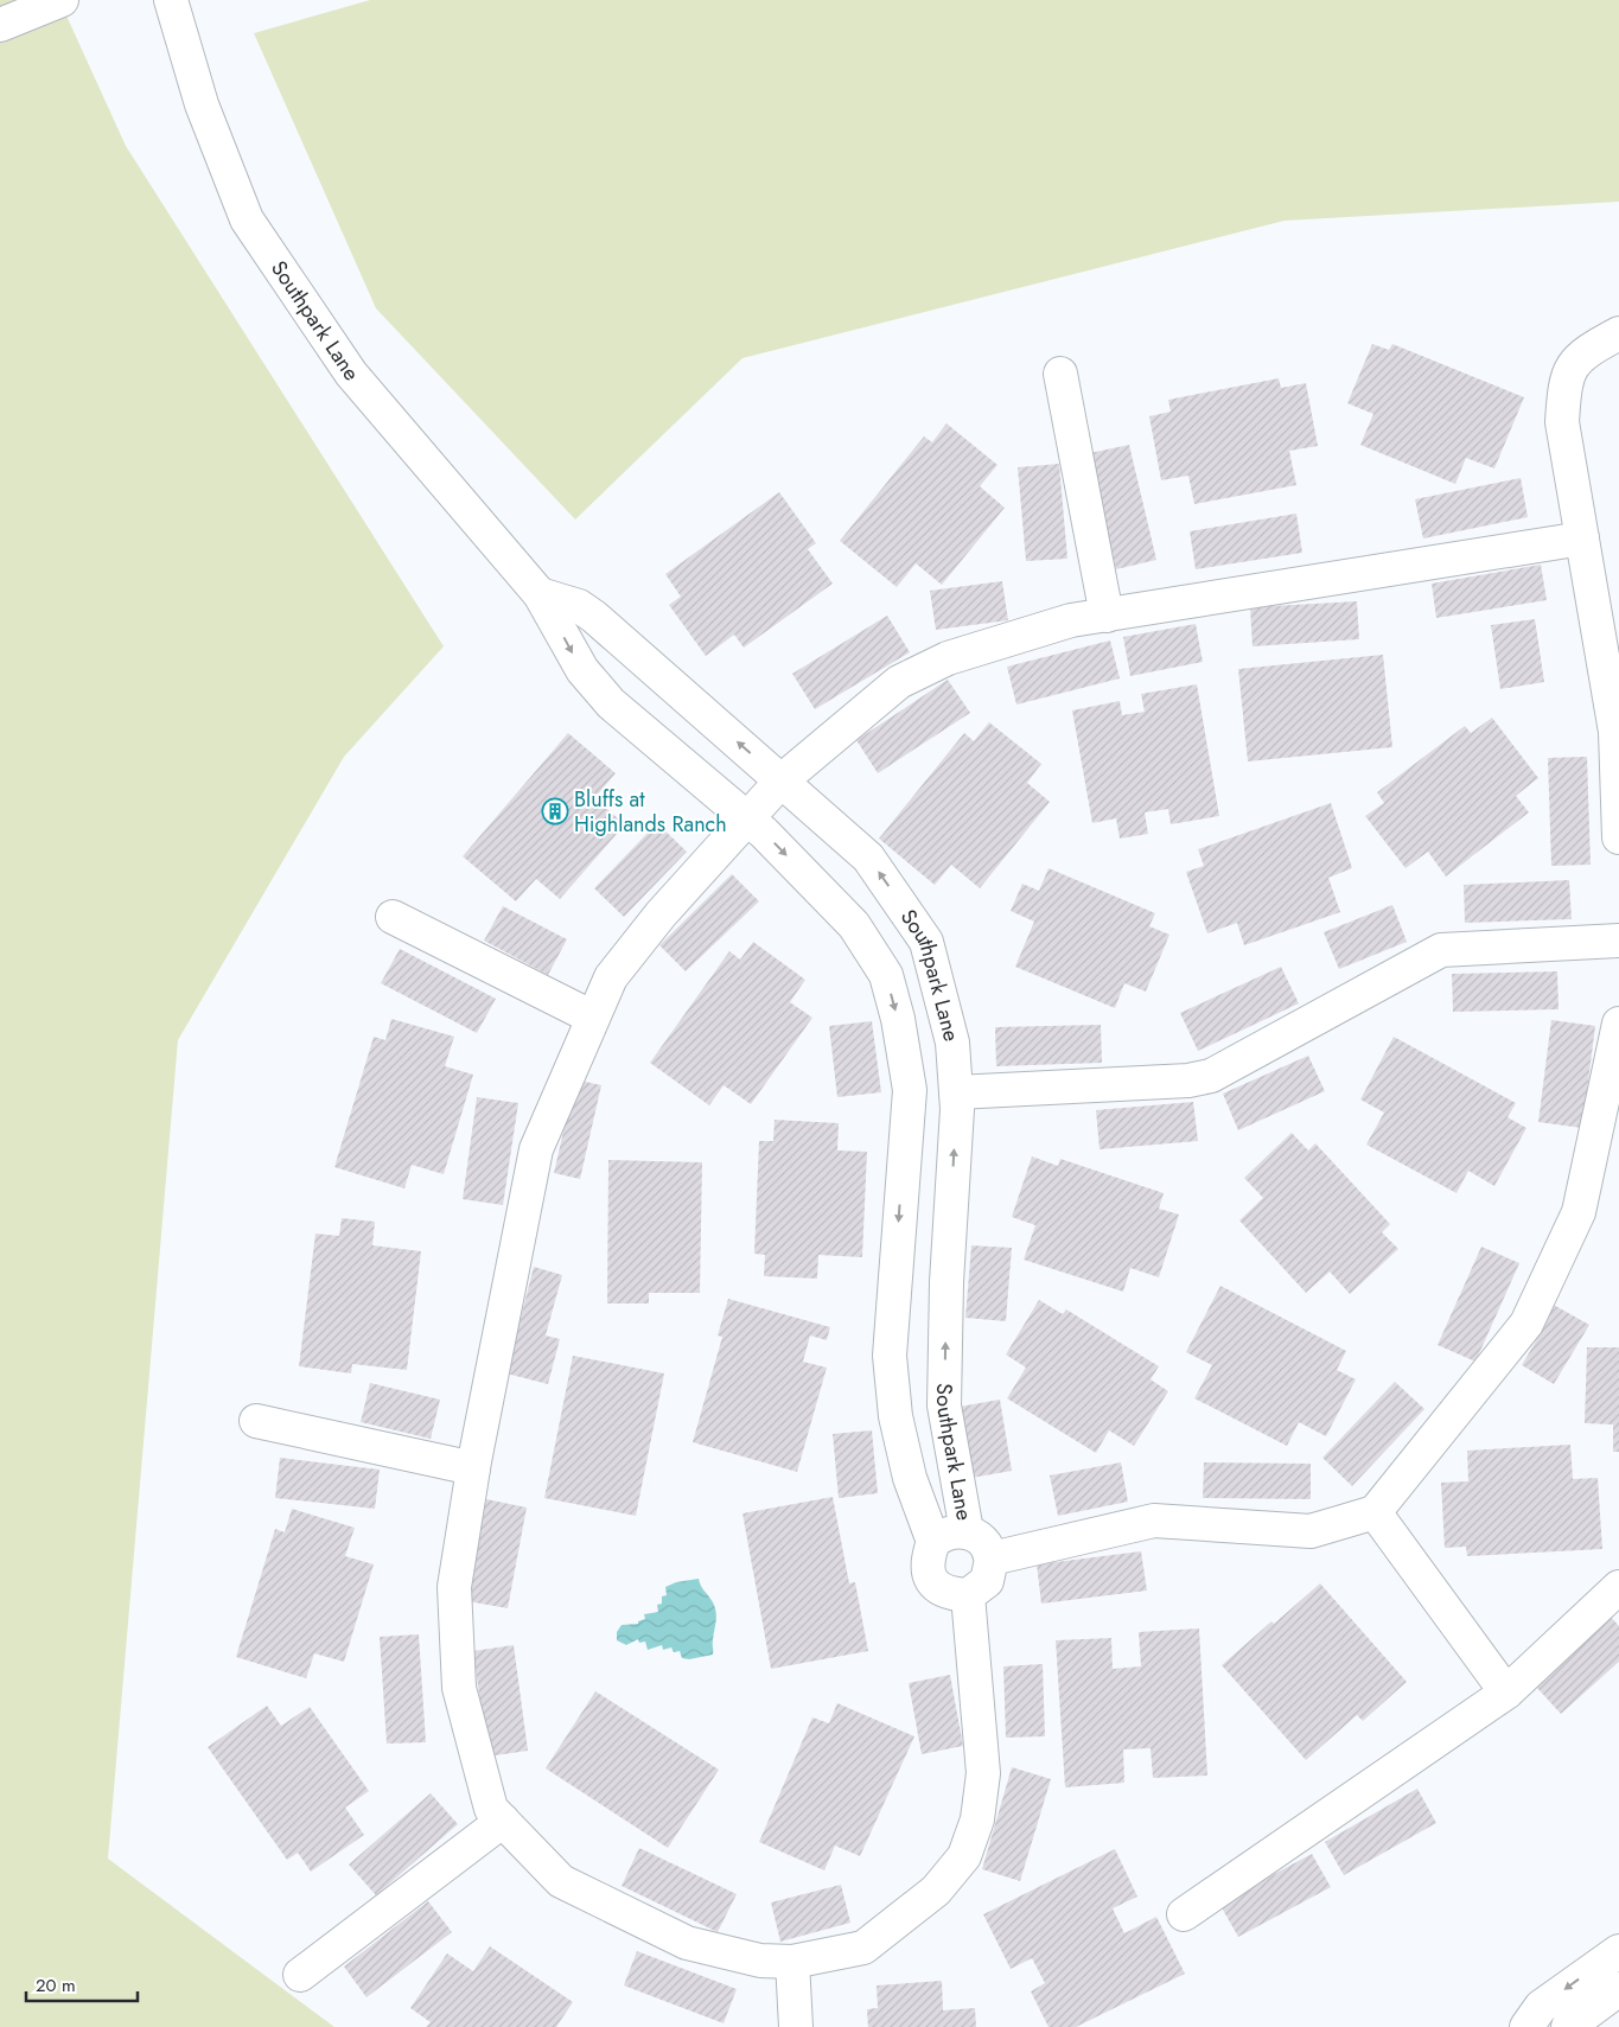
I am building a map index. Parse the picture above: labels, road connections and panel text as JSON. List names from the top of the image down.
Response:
{
  "streets": {
    "main road": ["Southpark Lane"]
  },
  "places": {
    "building": ["Bluffs at Highlands Ranch"]
  },
  "scale_bar": "20 m"
}
